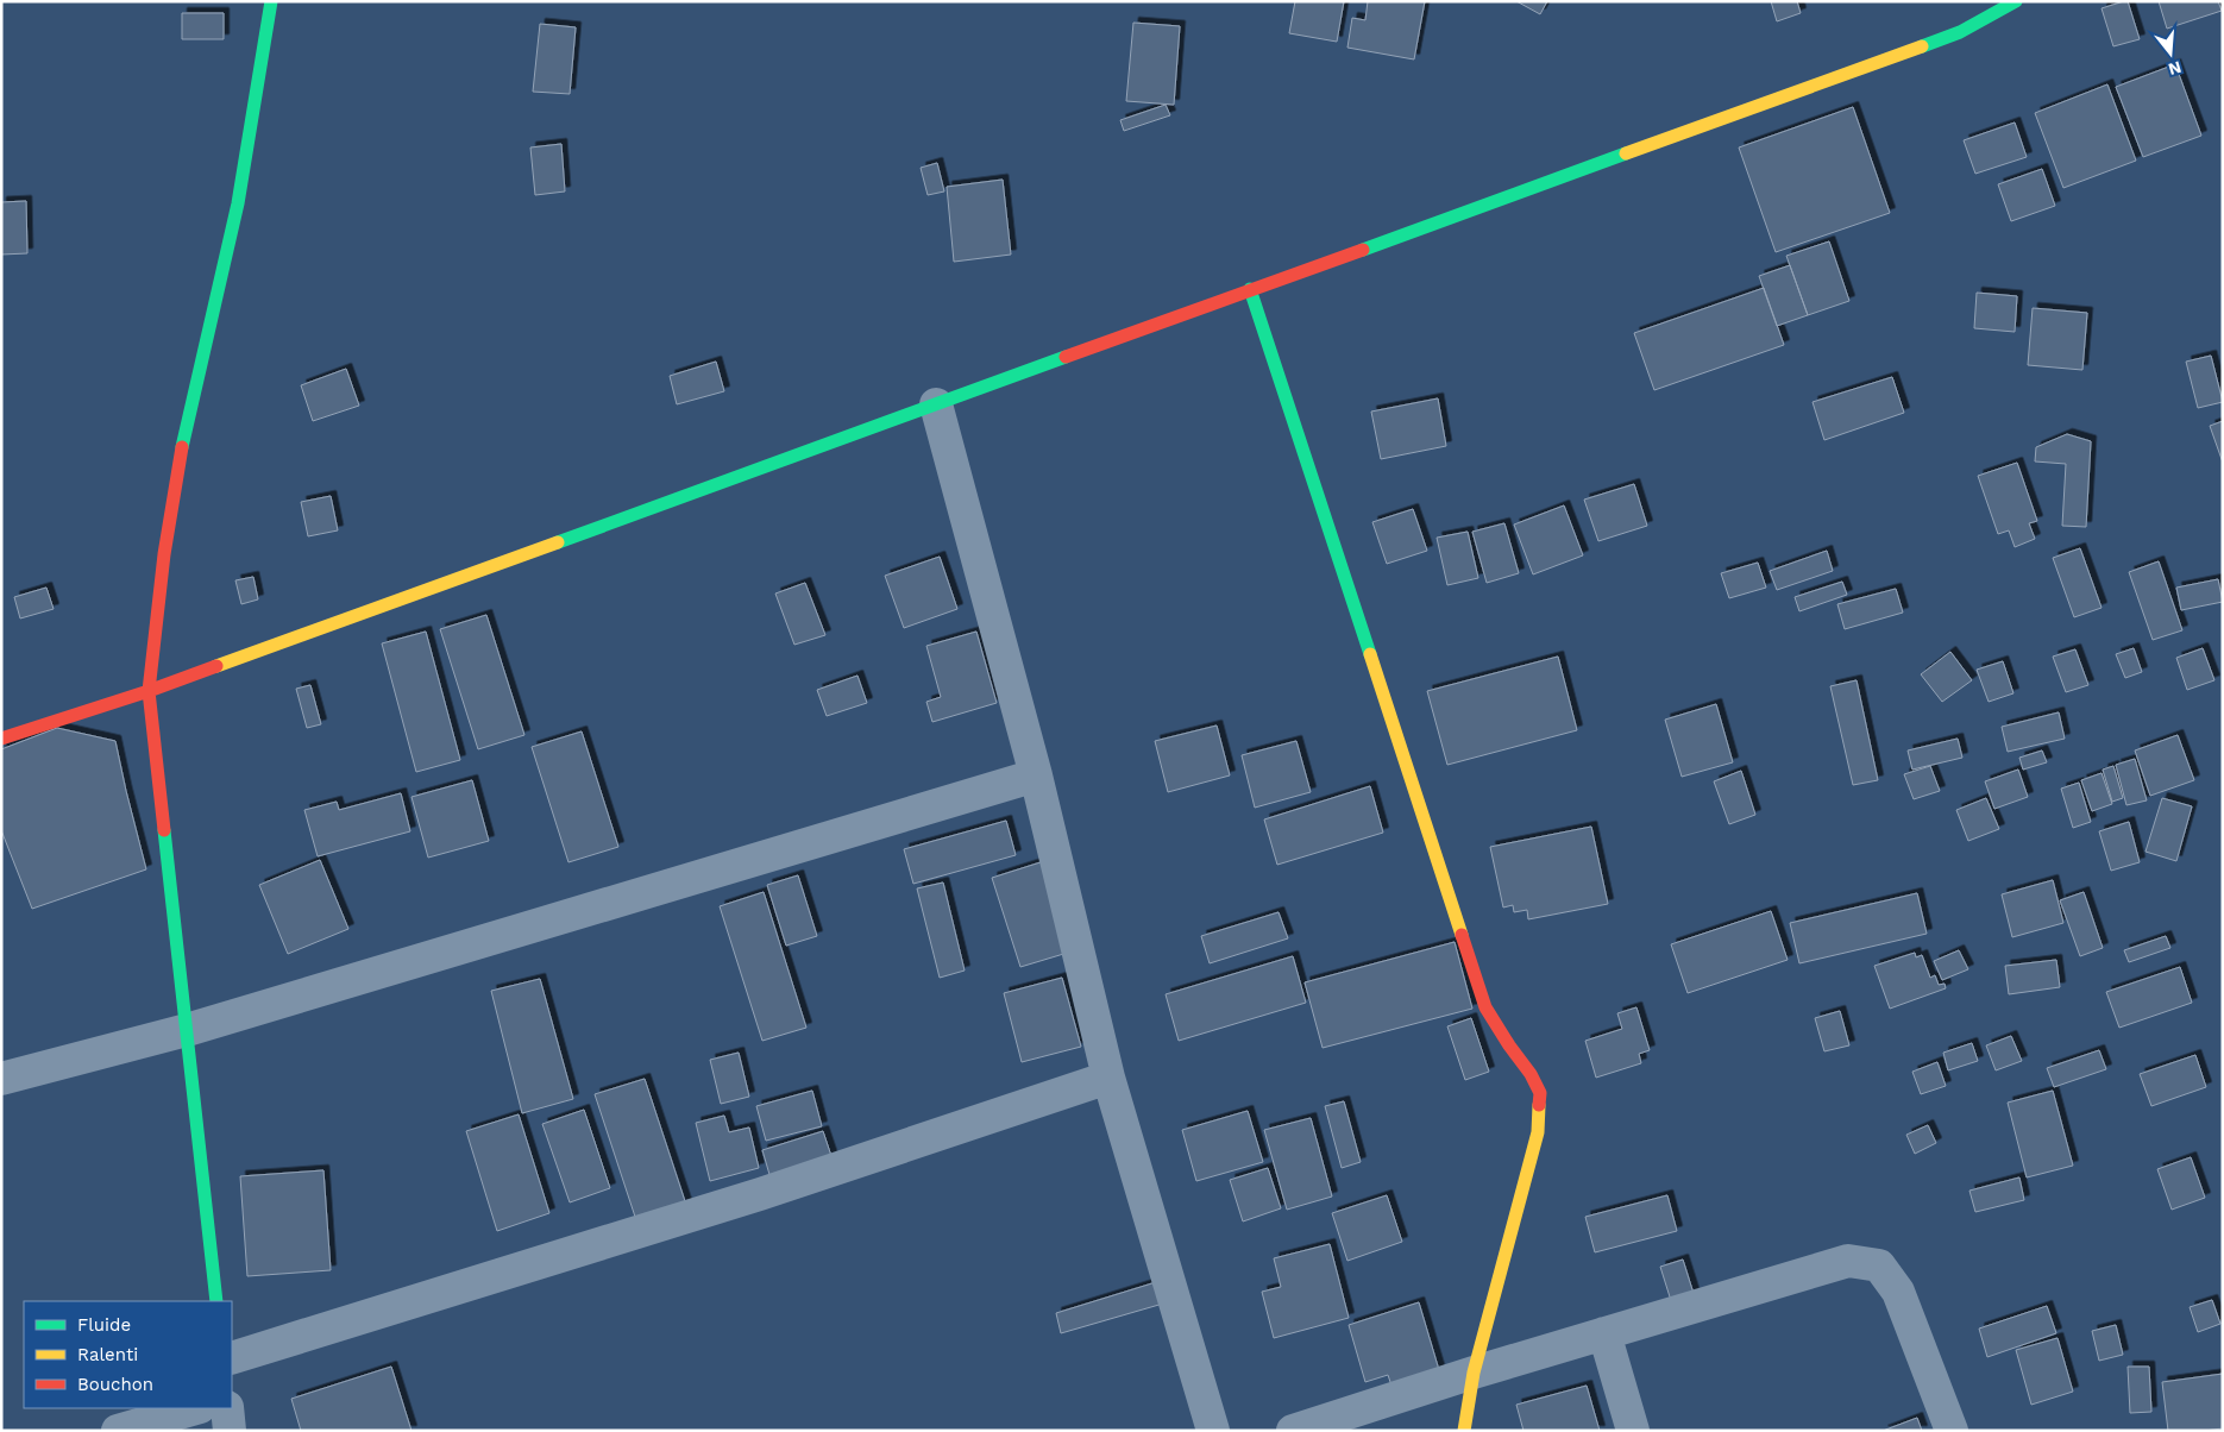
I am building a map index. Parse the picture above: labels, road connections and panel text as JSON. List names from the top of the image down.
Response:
{
  "legend": ["Fluide", "Ralenti", "Bouchon"],
  "north": "bottom"
}
